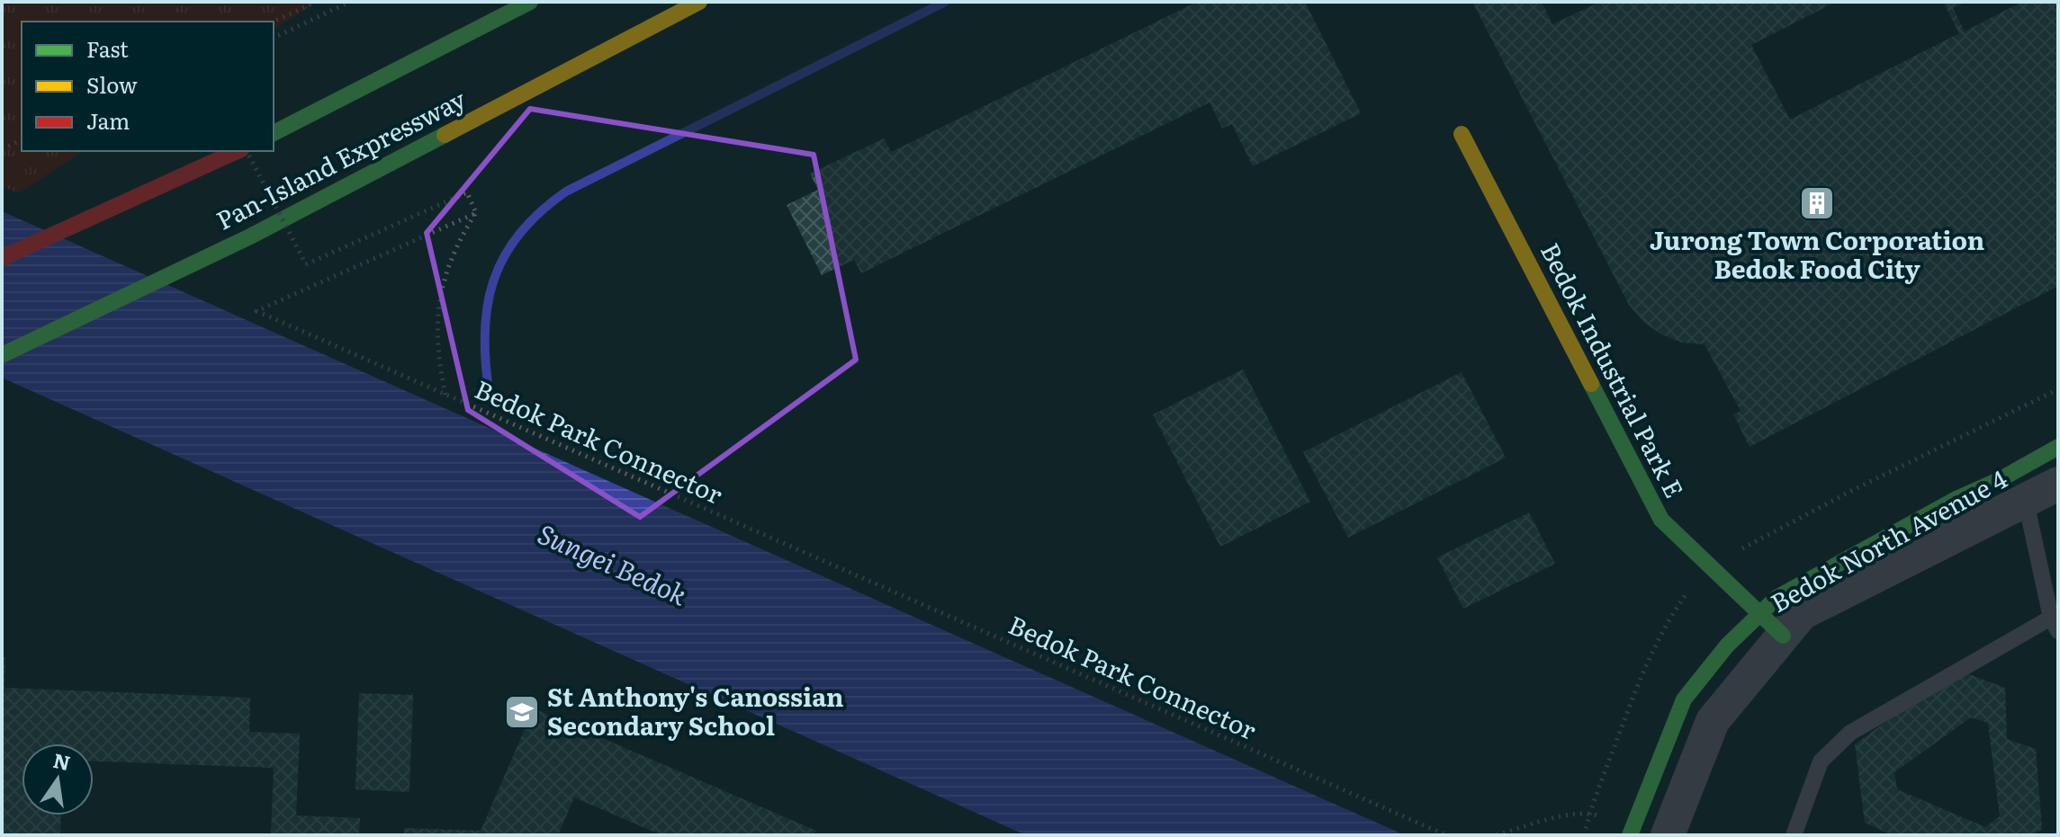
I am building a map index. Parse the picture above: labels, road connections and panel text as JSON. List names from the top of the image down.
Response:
{
  "streets": {
    "main road": ["Pan-Island Expressway", "Bedok Industrial Park E", "Bedok North Avenue 4"],
    "path": ["Bedok Park Connector"]
  },
  "crossings": [
    ["Bedok Industrial Park E", "Bedok North Avenue 4"]
  ],
  "water": ["Sungei Bedok"],
  "places": {
    "building": ["Jurong Town Corporation Bedok Food City"],
    "school or university": ["St Anthony's Canossian Secondary School"]
  },
  "legend": ["Fast", "Slow", "Jam"],
  "north": "top"
}
